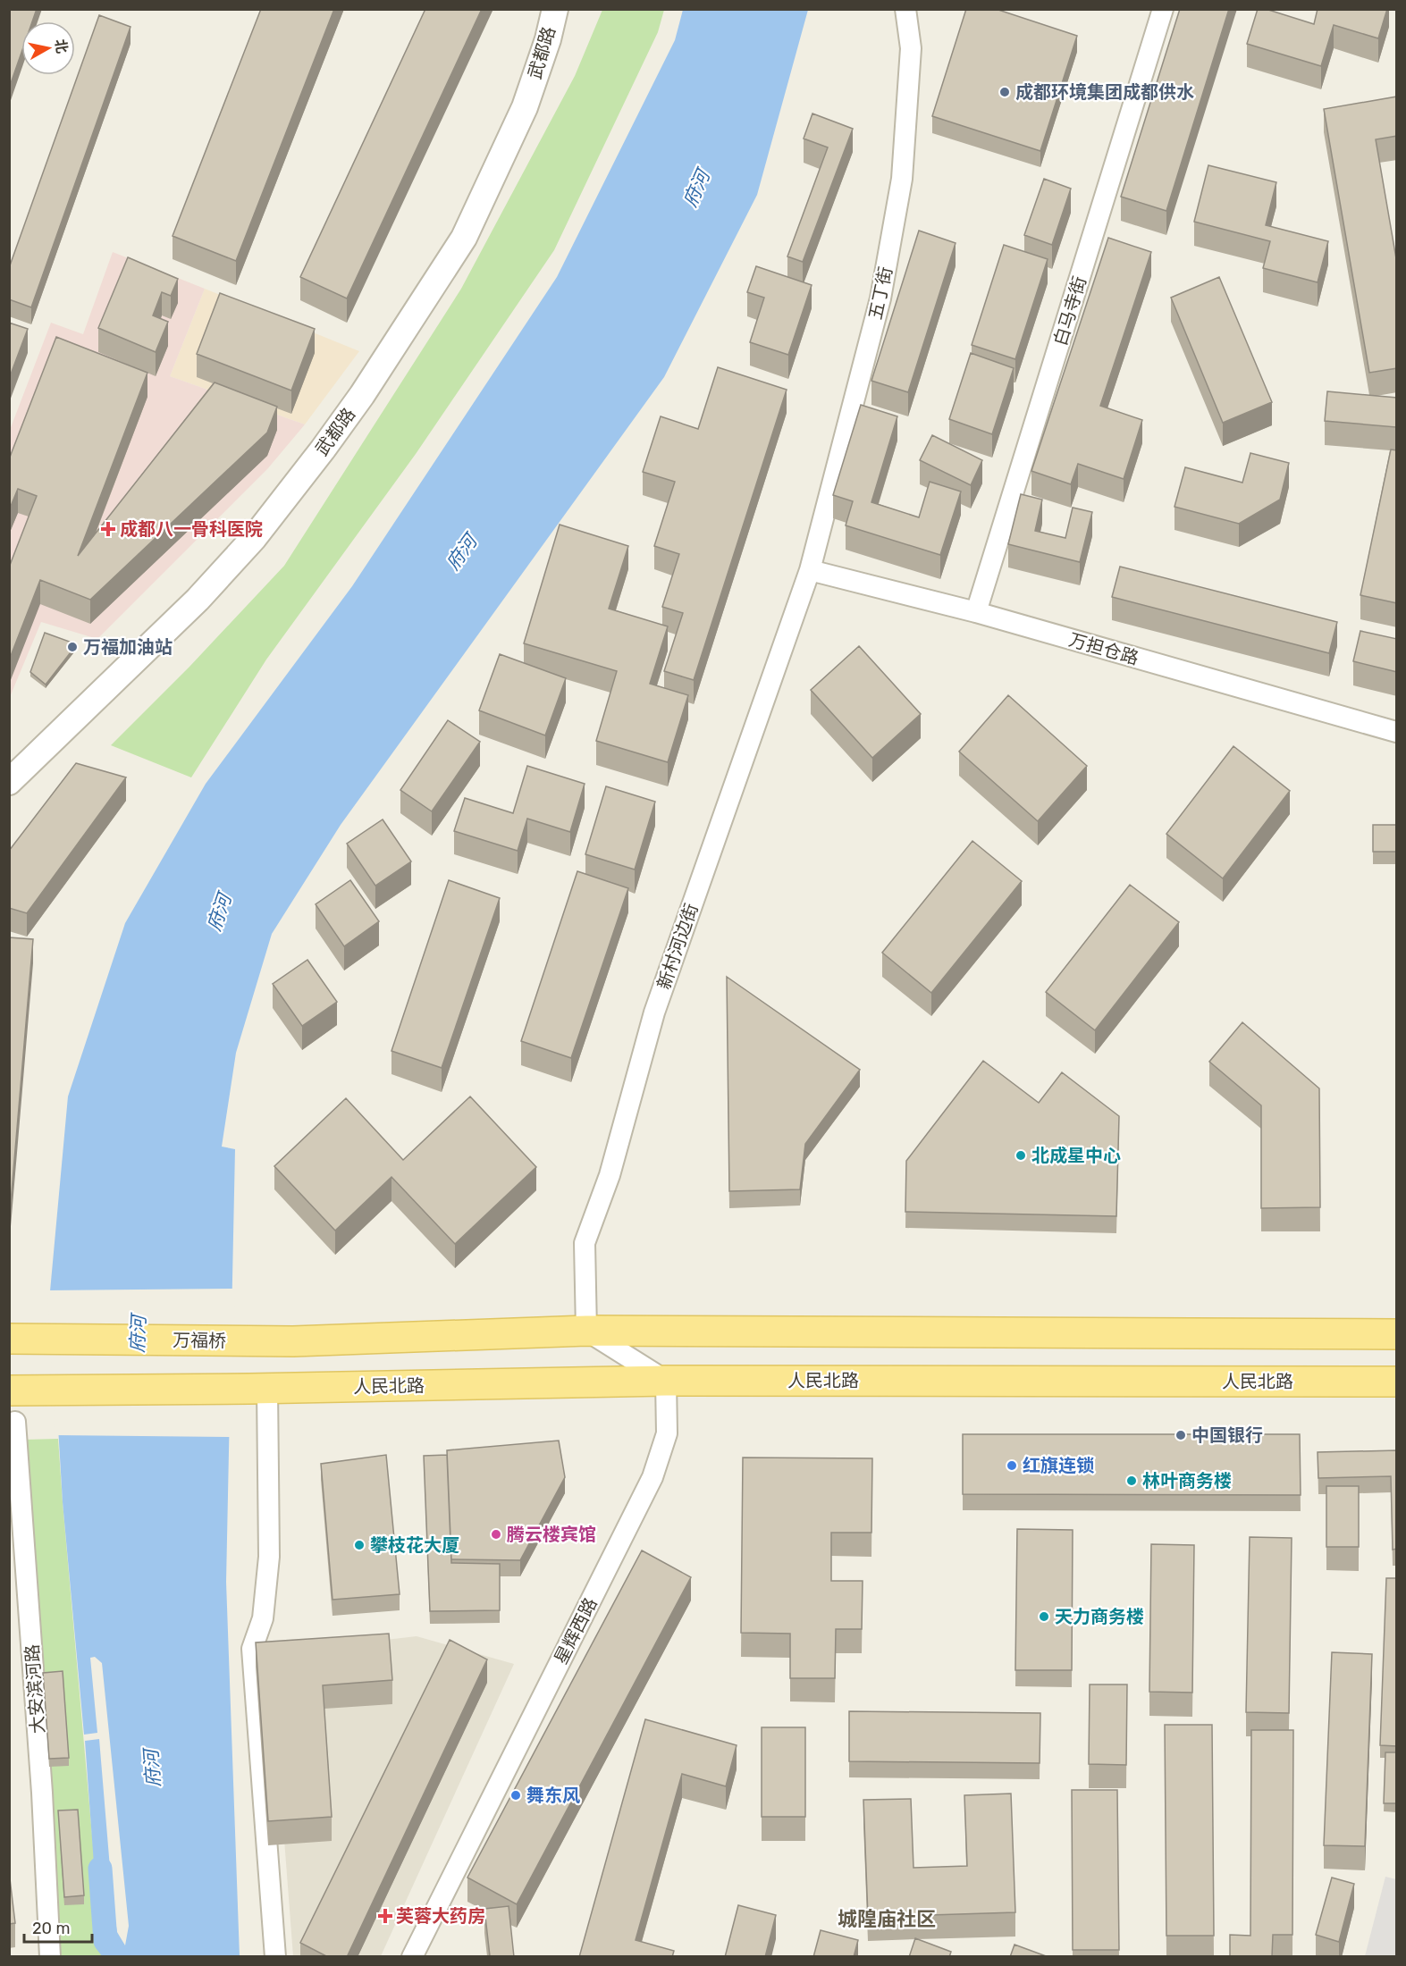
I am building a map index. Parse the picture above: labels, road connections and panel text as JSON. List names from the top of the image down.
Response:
{
  "streets": {
    "main road": ["万福桥", "人民北路"],
    "street": [
      "武都路",
      "五丁街",
      "白马寺街",
      "万担仓路",
      "新村河边街",
      "星辉西路",
      "大安滨河路"
    ]
  },
  "crossings": [
    ["五丁街", "万担仓路"],
    ["五丁街", "新村河边街"],
    ["白马寺街", "万担仓路"],
    ["万担仓路", "新村河边街"],
    ["新村河边街", "万福桥"],
    ["人民北路", "星辉西路"]
  ],
  "districts": ["城隍庙社区"],
  "water": ["府河"],
  "places": {
    "other": [
      "成都环境集团成都供水",
      "万福加油站",
      "北成星中心",
      "中国银行",
      "红旗连锁",
      "林叶商务楼",
      "腾云楼宾馆",
      "攀枝花大厦",
      "天力商务楼",
      "舞东风"
    ],
    "health": ["成都八一骨科医院", "芙蓉大药房"]
  },
  "scale_bar": "20 m",
  "north": "right"
}
